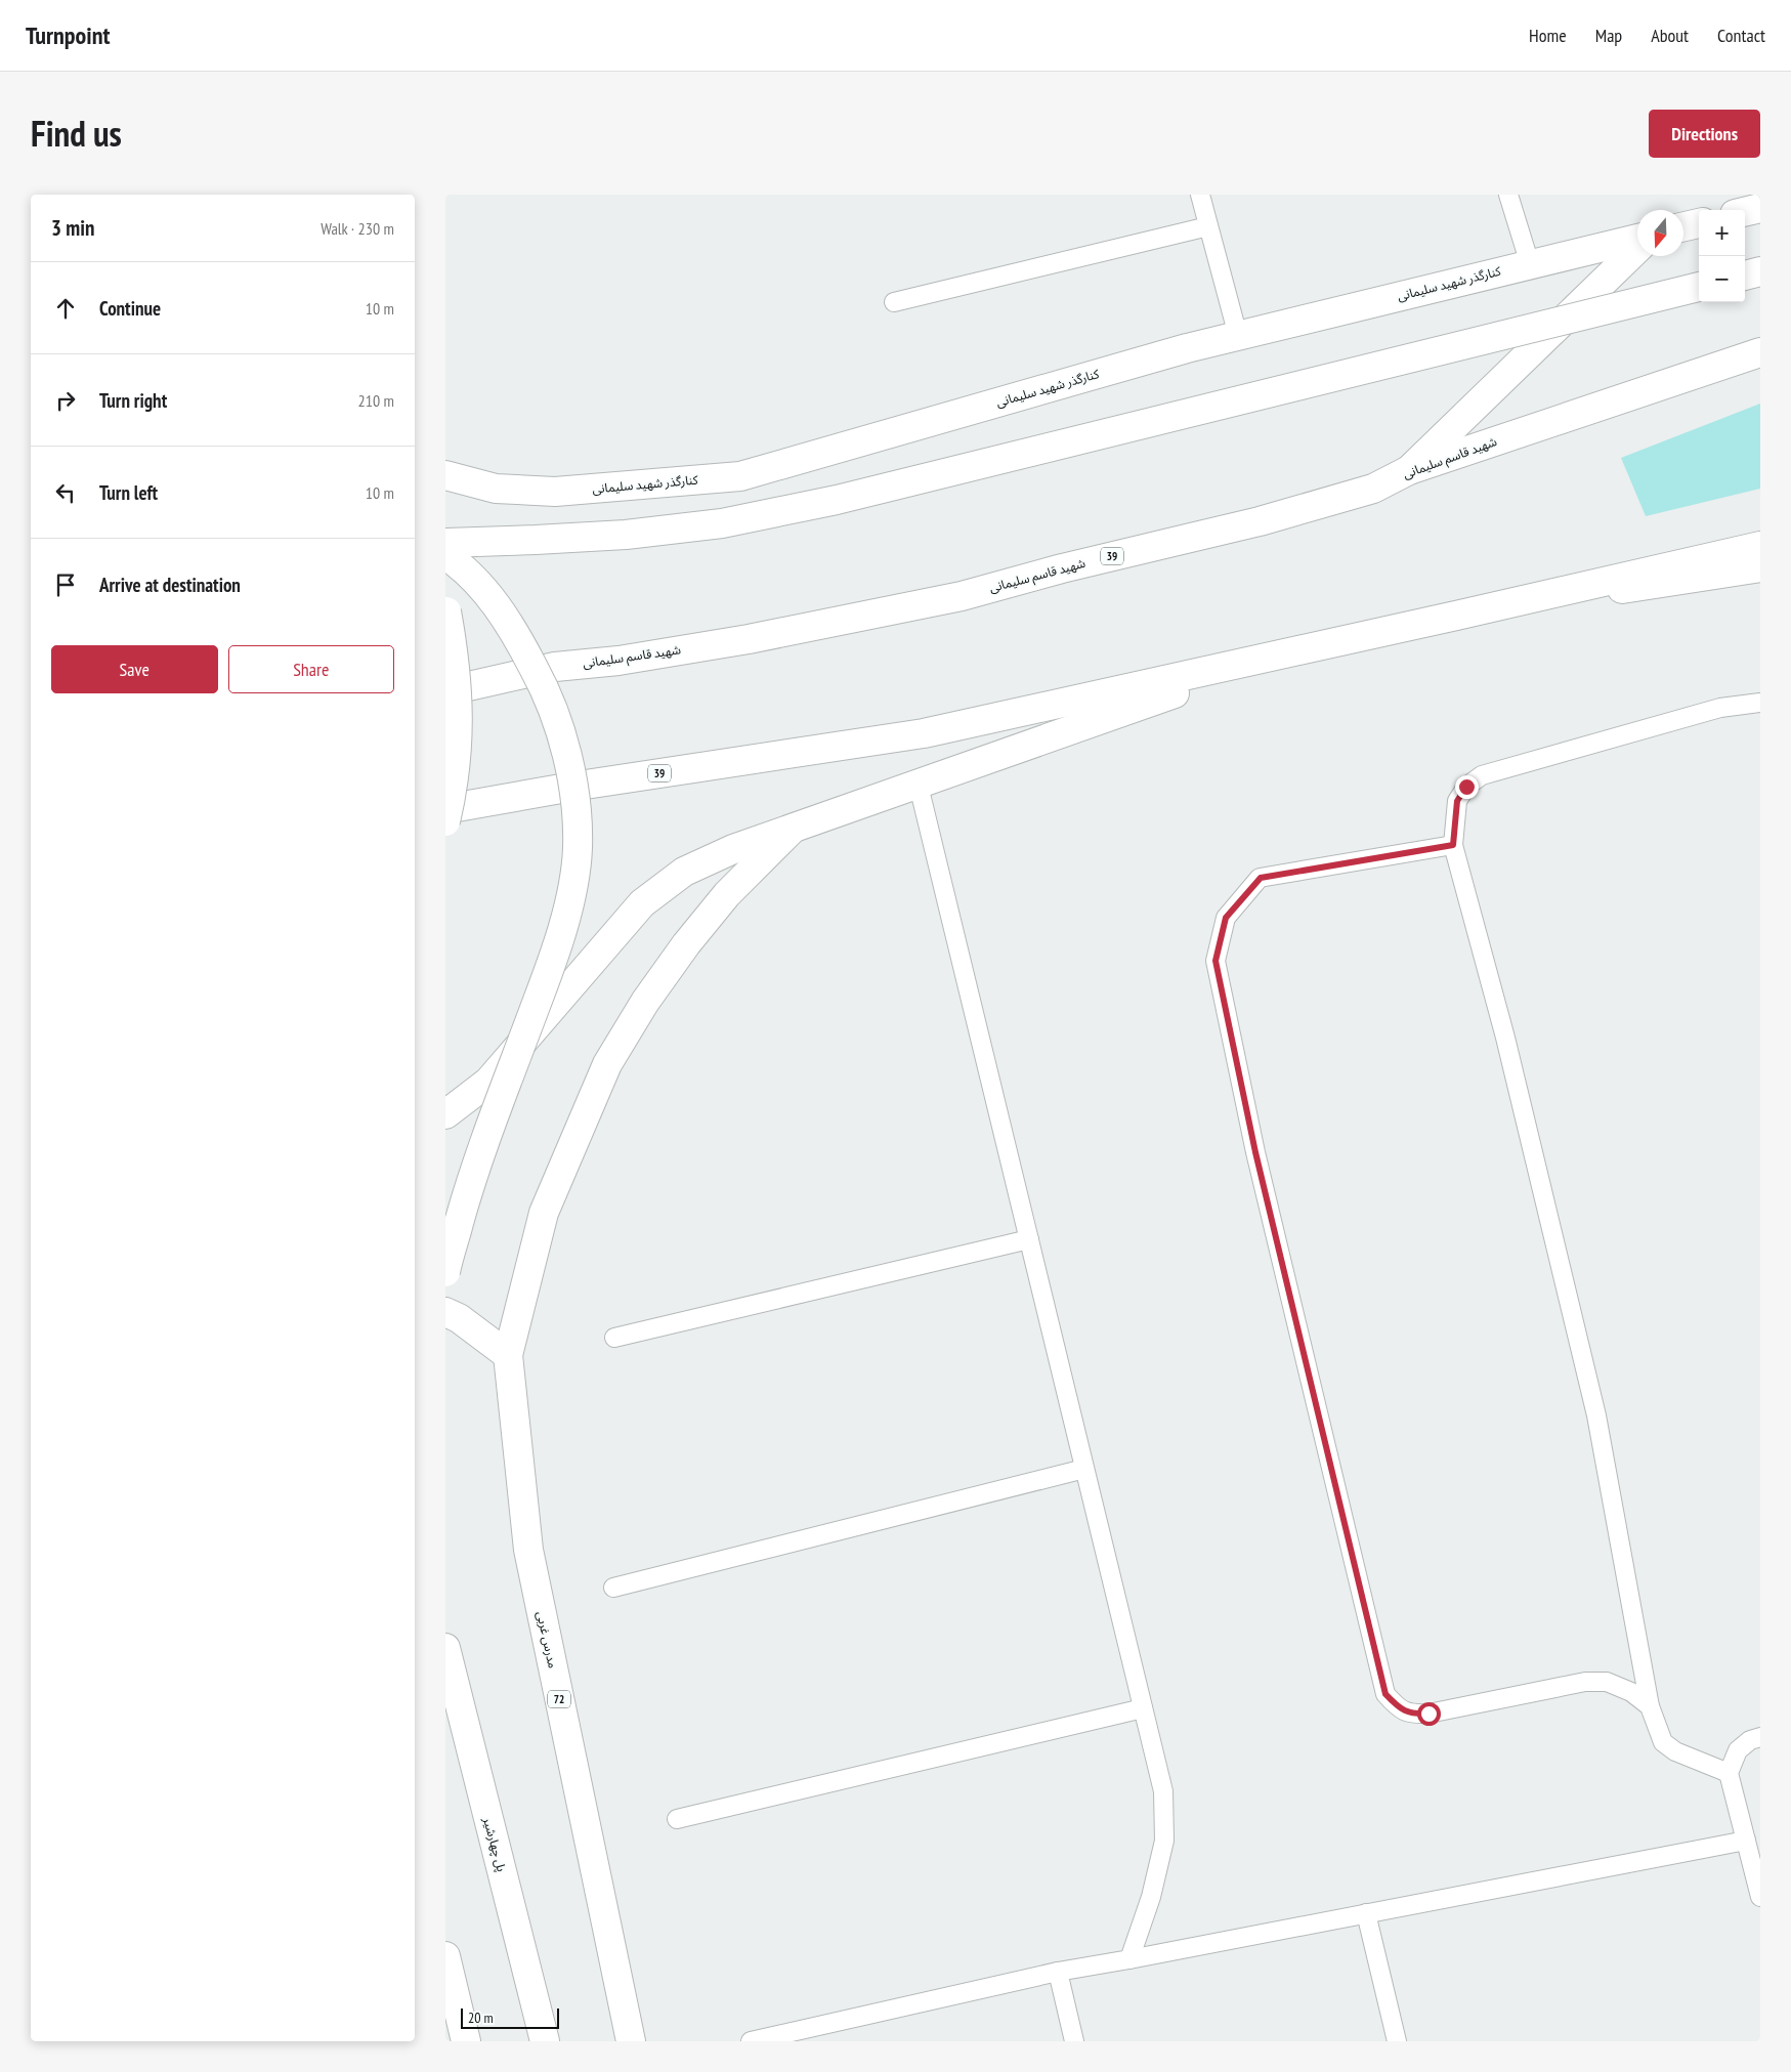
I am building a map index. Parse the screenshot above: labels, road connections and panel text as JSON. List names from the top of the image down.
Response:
{
  "streets": {
    "main road": [
      "کنارگذر شهید سلیمانی",
      "شهید قاسم سلیمانی",
      "39",
      "مدرس غربی",
      "72",
      "پل چهارشیر"
    ]
  },
  "scale_bar": "20 m",
  "north": "bottom",
  "page": {
    "header": "Turnpoint",
    "nav": [
      "Home",
      "Map",
      "About",
      "Contact"
    ],
    "title": "Find us",
    "buttons": [
      "Directions",
      ["Save", "Share"]
    ],
    "heading": ["3 min", "Walk · 230 m"],
    "map_buttons": ["+", "−"],
    "list": [
      ["Continue", "10 m"],
      ["Turn right", "210 m"],
      ["Turn left", "10 m"],
      "Arrive at destination"
    ],
    "scale": "20 m"
  }
}
